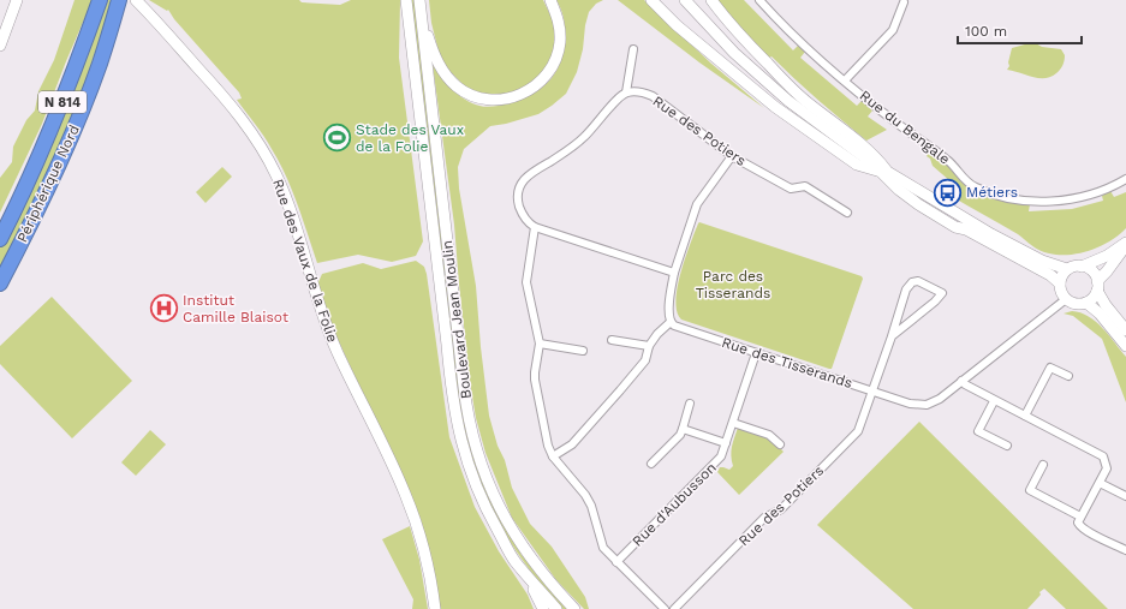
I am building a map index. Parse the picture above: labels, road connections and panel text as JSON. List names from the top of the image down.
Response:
{
  "streets": {
    "highway": ["N 814", "Périphérique Nord"],
    "main road": ["Rue des Vaux de la Folie", "Boulevard Jean Moulin"],
    "street": [
      "Rue du Bengale",
      "Rue des Potiers",
      "Rue des Tisserands",
      "Rue d'Aubusson"
    ]
  },
  "crossings": [
    ["Rue des Potiers", "Rue des Tisserands"],
    ["Rue des Tisserands", "Rue d'Aubusson"]
  ],
  "parks": ["Parc des Tisserands"],
  "places": {
    "sports": ["Stade des Vaux de la Folie"],
    "bus stop": ["Métiers"],
    "hospital": ["Institut Camille Blaisot"]
  },
  "scale_bar": "100 m"
}
